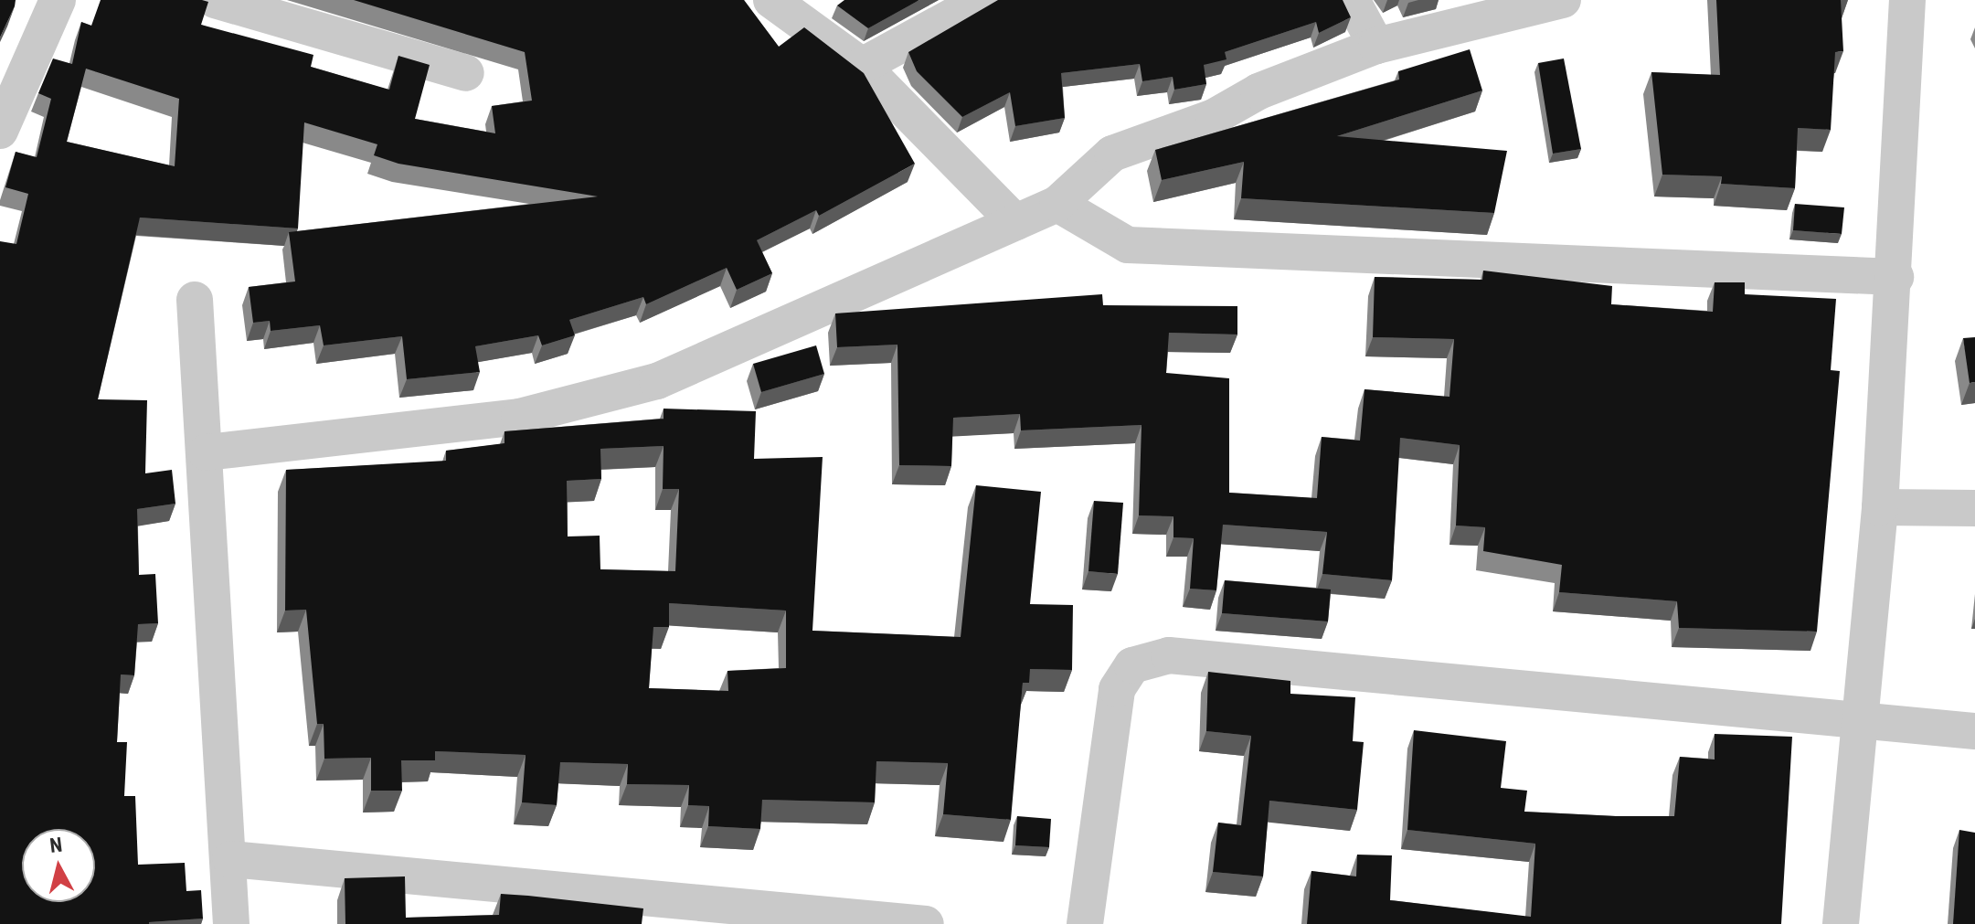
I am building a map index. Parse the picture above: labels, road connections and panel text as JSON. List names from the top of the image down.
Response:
{
  "north": "top"
}
